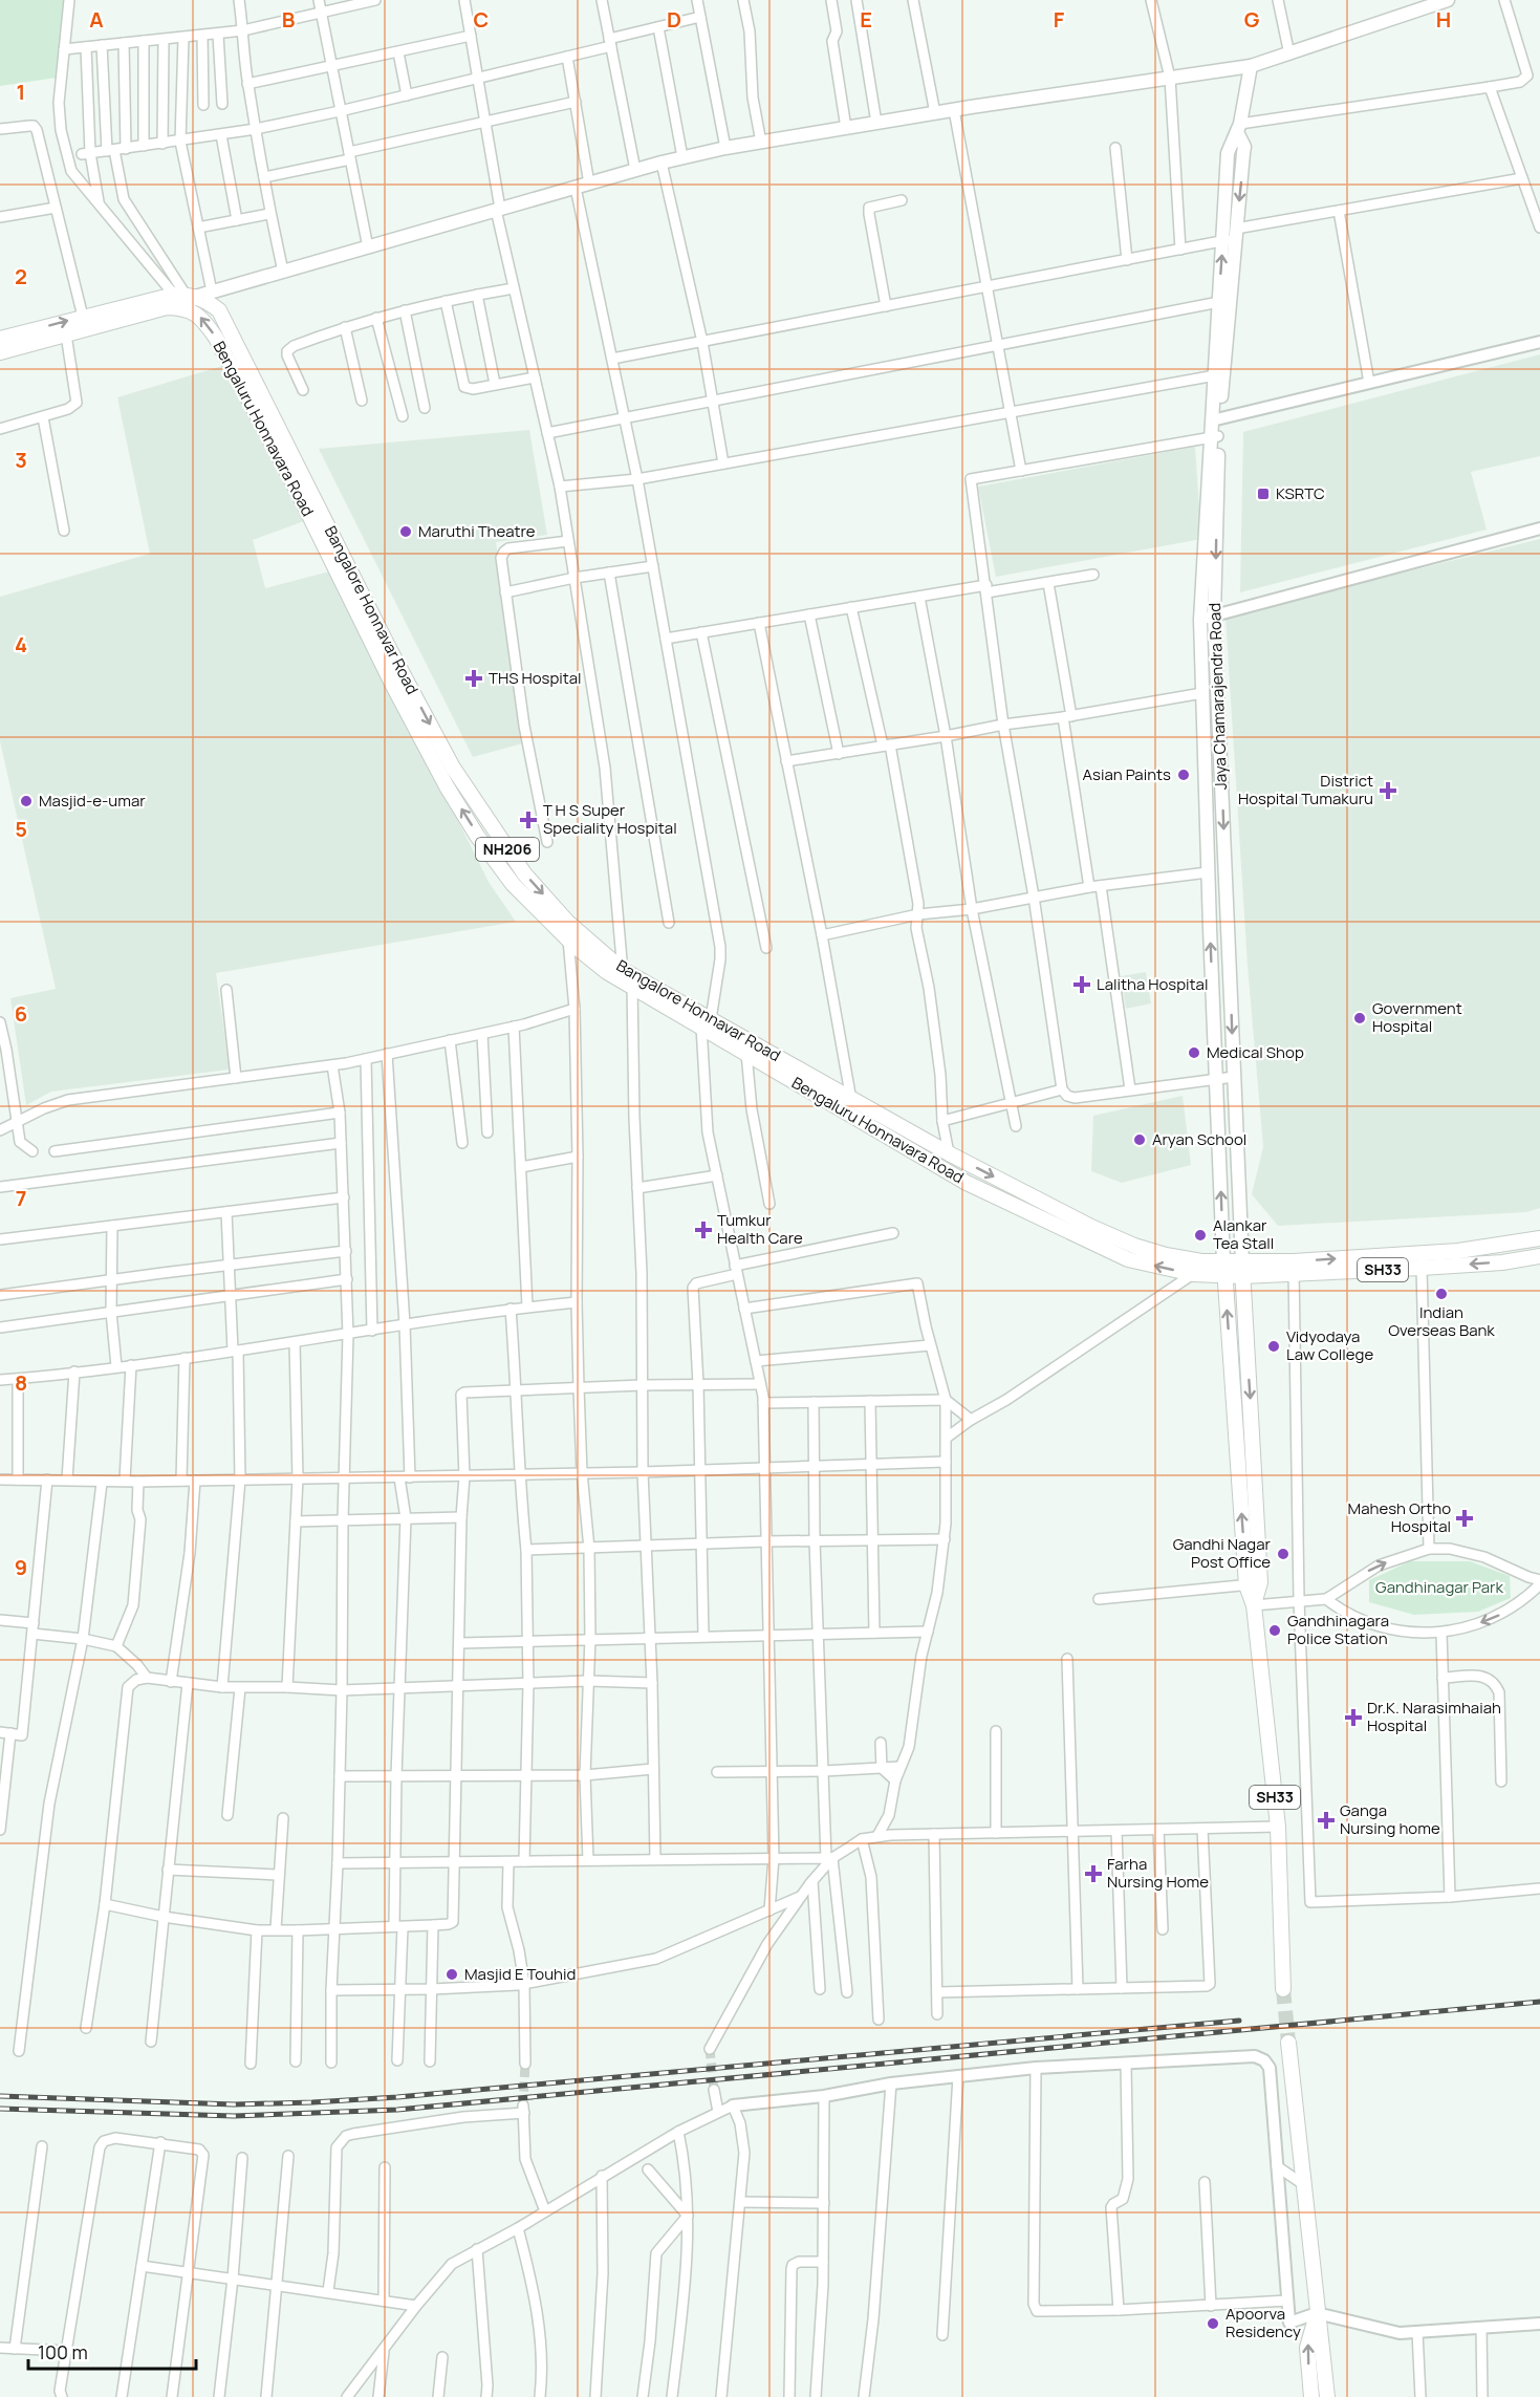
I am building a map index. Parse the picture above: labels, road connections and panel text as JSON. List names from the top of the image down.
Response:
{
  "streets": {
    "main road": [
      "Bengaluru Honnavara Road",
      "Bangalore Honnavar Road",
      "Jaya Chamarajendra Road",
      "NH206",
      "SH33"
    ]
  },
  "crossings": [
    ["Bengaluru Honnavara Road", "Bangalore Honnavar Road"],
    ["Bengaluru Honnavara Road", "Jaya Chamarajendra Road"],
    ["Bengaluru Honnavara Road", "SH33"],
    ["Bangalore Honnavar Road", "Jaya Chamarajendra Road"],
    ["Bangalore Honnavar Road", "SH33"],
    ["Jaya Chamarajendra Road", "SH33"]
  ],
  "one_way": ["Bengaluru Honnavara Road", "Bangalore Honnavar Road"],
  "parks": ["Gandhinagar Park"],
  "places": {
    "transit": ["KSRTC"],
    "other": [
      "Maruthi Theatre",
      "Asian Paints",
      "Masjid-e-umar",
      "Government Hospital",
      "Medical Shop",
      "Aryan School",
      "Alankar Tea Stall",
      "Indian Overseas Bank",
      "Vidyodaya Law College",
      "Gandhi Nagar Post Office",
      "Gandhinagara Police Station",
      "Masjid E Touhid",
      "Apoorva Residency"
    ],
    "health": [
      "THS Hospital",
      "District Hospital Tumakuru",
      "T H S Super Speciality Hospital",
      "Lalitha Hospital",
      "Tumkur Health Care",
      "Mahesh Ortho Hospital",
      "Dr.K. Narasimhaiah Hospital",
      "Ganga Nursing home",
      "Farha Nursing Home"
    ]
  },
  "scale_bar": "100 m",
  "grid": {
    "columns": [
      "A",
      "B",
      "C",
      "D",
      "E",
      "F",
      "G",
      "H"
    ],
    "rows": [
      "1",
      "2",
      "3",
      "4",
      "5",
      "6",
      "7",
      "8",
      "9"
    ]
  }
}
